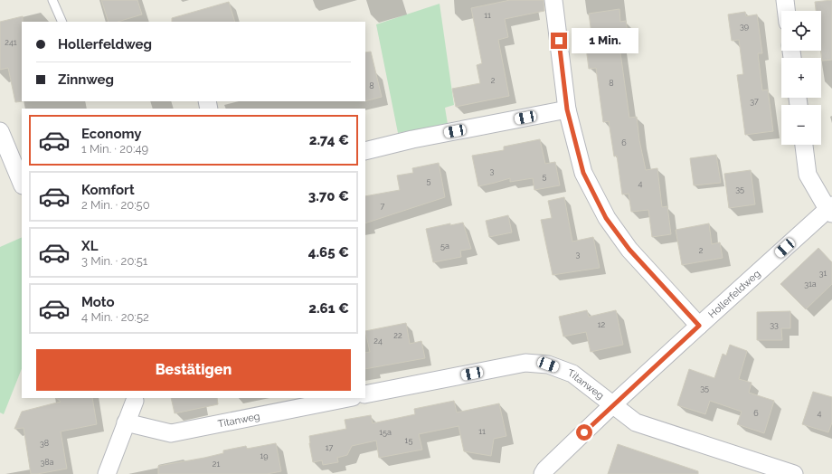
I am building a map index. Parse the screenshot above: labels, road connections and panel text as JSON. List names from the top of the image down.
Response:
{
  "streets": {
    "street": ["Hollerfeldweg", "Titanweg"]
  },
  "crossings": [
    ["Hollerfeldweg", "Titanweg"]
  ],
  "house_numbers": [
    "11",
    "39",
    "241",
    "2",
    "8",
    "8",
    "37",
    "6",
    "3",
    "5",
    "5",
    "4",
    "35",
    "7",
    "5a",
    "2",
    "3",
    "31",
    "31a",
    "12",
    "33",
    "22",
    "24",
    "35",
    "6",
    "4",
    "11",
    "15a",
    "15",
    "38",
    "17",
    "19",
    "38a",
    "21"
  ],
  "page": {
    "map_buttons": ["+", "−"],
    "banner": ["Hollerfeldweg", "Zinnweg"],
    "bubble": "1 Min.",
    "list": [
      {
        "name": "Economy",
        "note": "1 Min. · 20:49",
        "value": "2.74 €"
      },
      {
        "name": "Komfort",
        "note": "2 Min. · 20:50",
        "value": "3.70 €"
      },
      {
        "name": "XL",
        "note": "3 Min. · 20:51",
        "value": "4.65 €"
      },
      {
        "name": "Moto",
        "note": "4 Min. · 20:52",
        "value": "2.61 €"
      }
    ],
    "buttons": "Bestätigen"
  }
}
